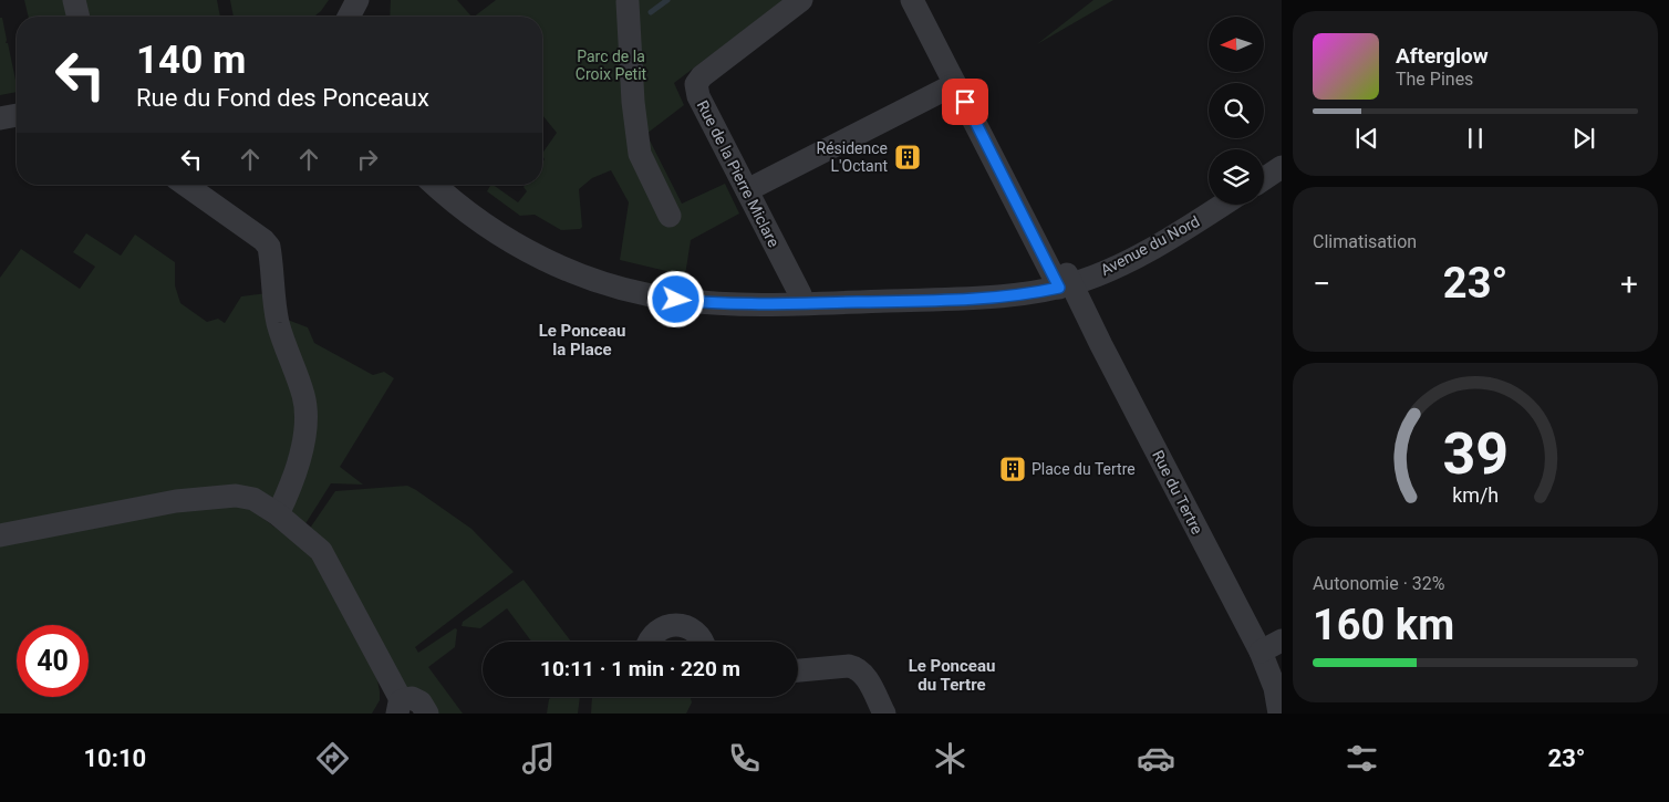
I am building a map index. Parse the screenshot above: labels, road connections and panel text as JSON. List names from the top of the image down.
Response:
{
  "streets": {
    "street": ["Rue de la Pierre Miclare", "Avenue du Nord", "Rue du Tertre"]
  },
  "crossings": [
    ["Rue de la Pierre Miclare", "Avenue du Nord"],
    ["Avenue du Nord", "Rue du Tertre"]
  ],
  "districts": ["Le Ponceau la Place", "Le Ponceau du Tertre"],
  "parks": ["Parc de la Croix Petit"],
  "places": {
    "building": ["Résidence L'Octant", "Place du Tertre"]
  },
  "north": "left",
  "page": {
    "turn": ["140 m", "Rue du Fond des Ponceaux"],
    "song": ["Afterglow", "The Pines"],
    "tile": [
      "Climatisation",
      ["Autonomie · 32%", "160 km"]
    ],
    "heat": ["−", "23°", "+"],
    "limit": "40",
    "trip": "10:11 · 1 min · 220 m",
    "tabs": ["10:10", "23°"],
    "gauge": ["39", "km/h"]
  }
}
